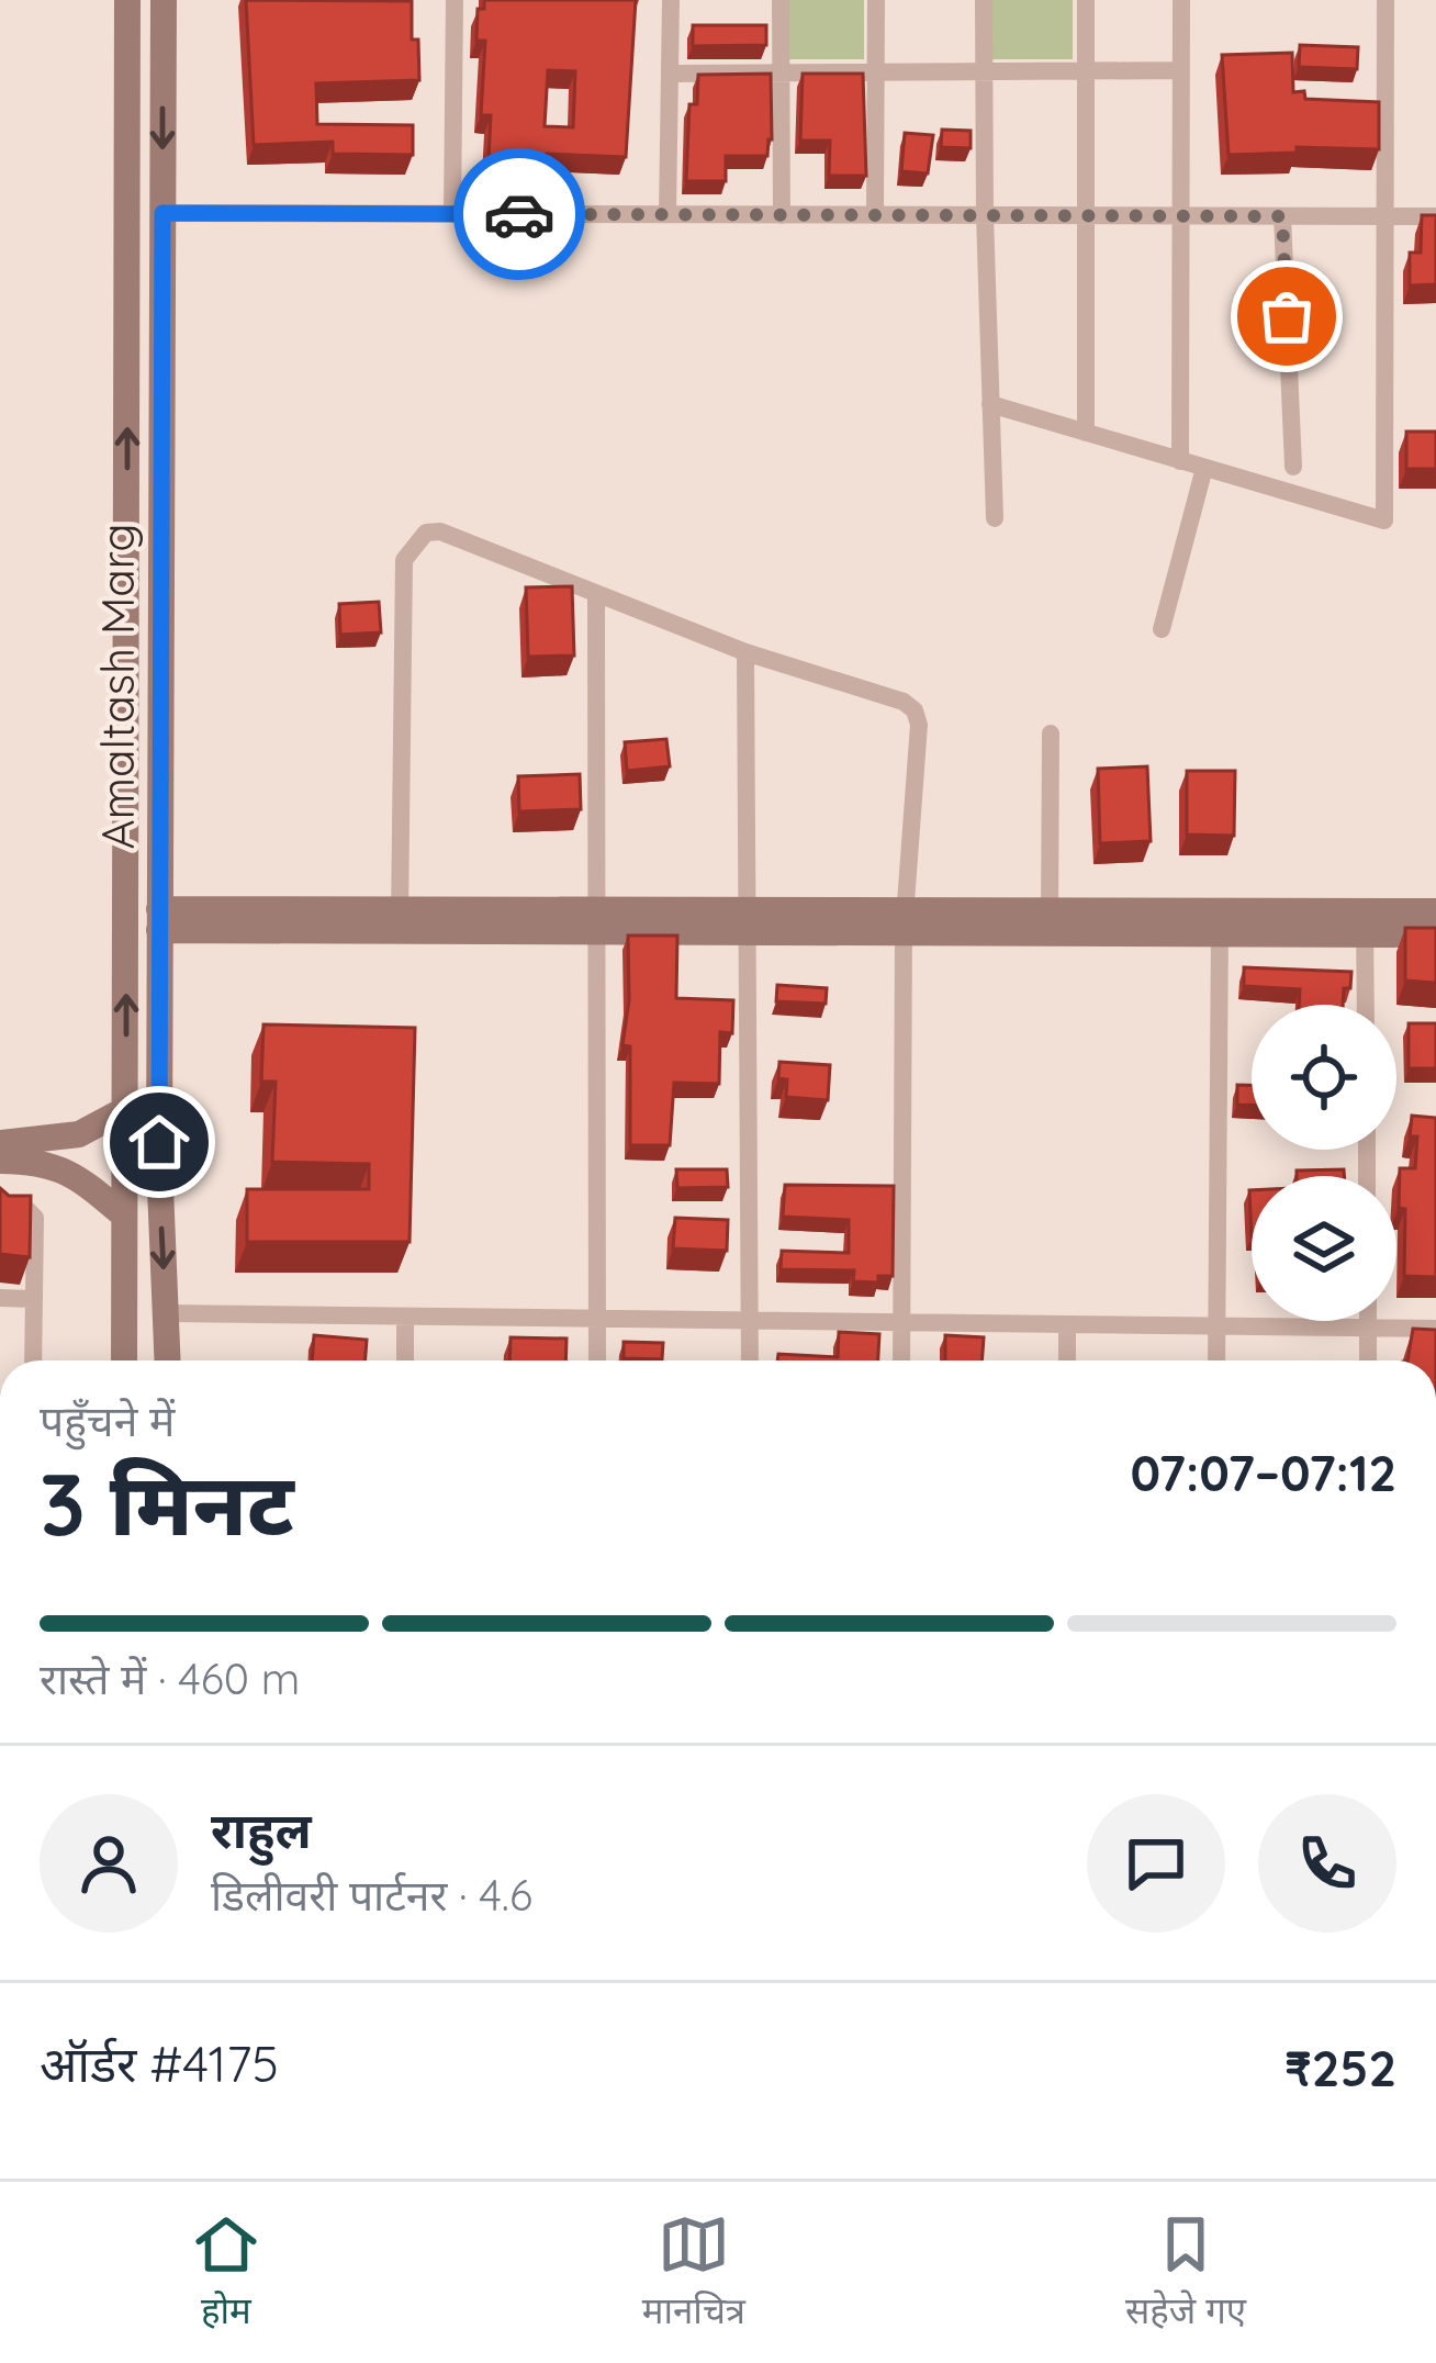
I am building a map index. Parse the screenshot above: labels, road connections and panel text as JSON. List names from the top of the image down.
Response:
{
  "streets": {
    "main road": ["Amaltash Marg"]
  },
  "page": {
    "heading": ["3 मिनट", "पहुँचने में", "07:07–07:12"],
    "panel": [
      "राहुल",
      "डिलीवरी पार्टनर · 4.6",
      "ऑर्डर #4175",
      "₹252"
    ],
    "bar": "रास्ते में · 460 m",
    "tabs": ["होम", "मानचित्र", "सहेजे गए"]
  }
}
